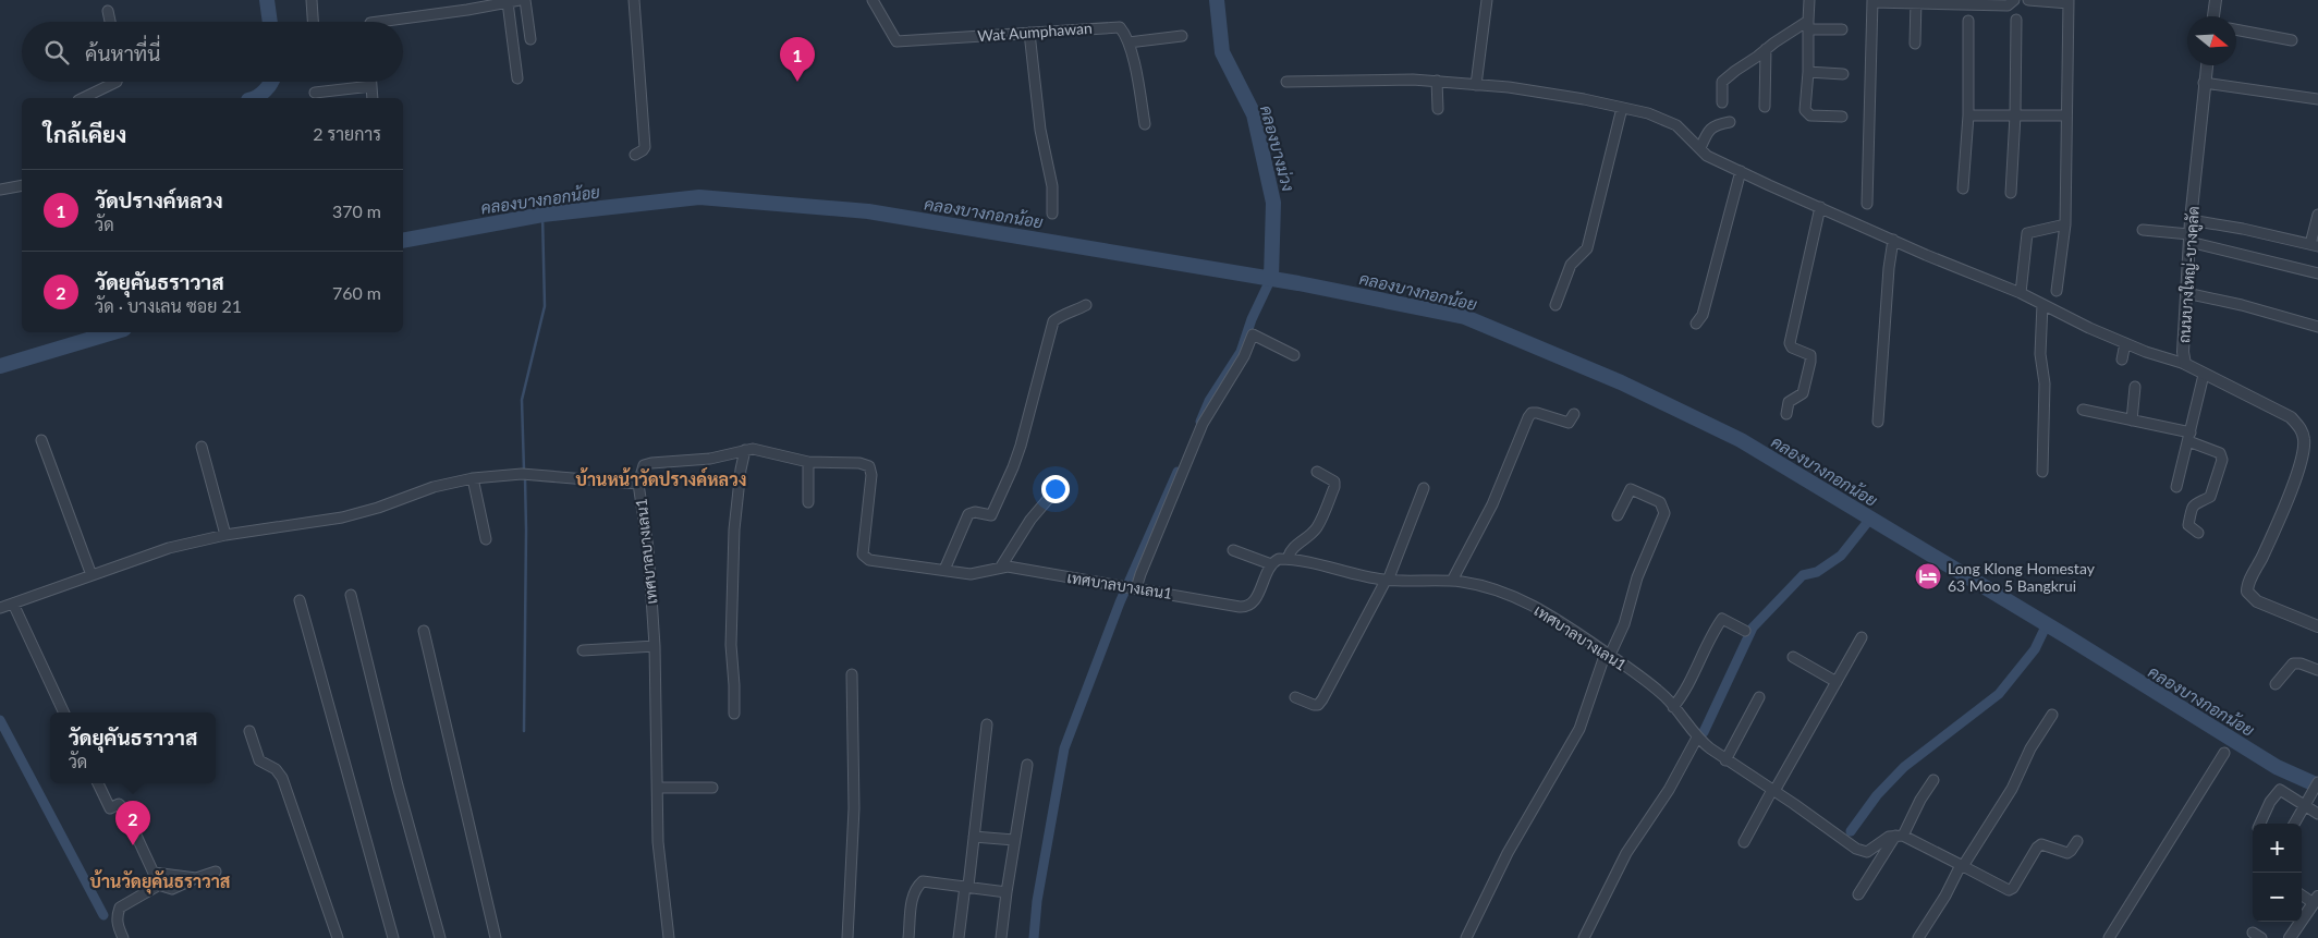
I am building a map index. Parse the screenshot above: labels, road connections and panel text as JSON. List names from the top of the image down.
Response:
{
  "streets": {
    "street": ["Wat Aumphawan", "ถนนบางใหญ่-บางคูลัด", "เทศบาลบางเลน1"]
  },
  "districts": ["บ้านหน้าวัดปรางค์หลวง", "บ้านวัดยุคันธราวาส"],
  "water": ["คลองบางม่วง", "คลองบางกอกน้อย"],
  "places": {
    "hotel": ["Long Klong Homestay 63 Moo 5 Bangkrui"]
  },
  "north": "right",
  "page": {
    "search": "ค้นหาที่นี่",
    "pins": ["1", "2"],
    "heading": ["ใกล้เคียง", "2 รายการ"],
    "list": [
      {
        "mark": "1",
        "name": "วัดปรางค์หลวง",
        "note": "วัด",
        "value": "370 m"
      },
      {
        "mark": "2",
        "name": "วัดยุคันธราวาส",
        "note": "วัด · บางเลน ซอย 21",
        "value": "760 m"
      }
    ],
    "popup": ["วัดยุคันธราวาส", "วัด"],
    "map_buttons": ["+", "−"]
  }
}
